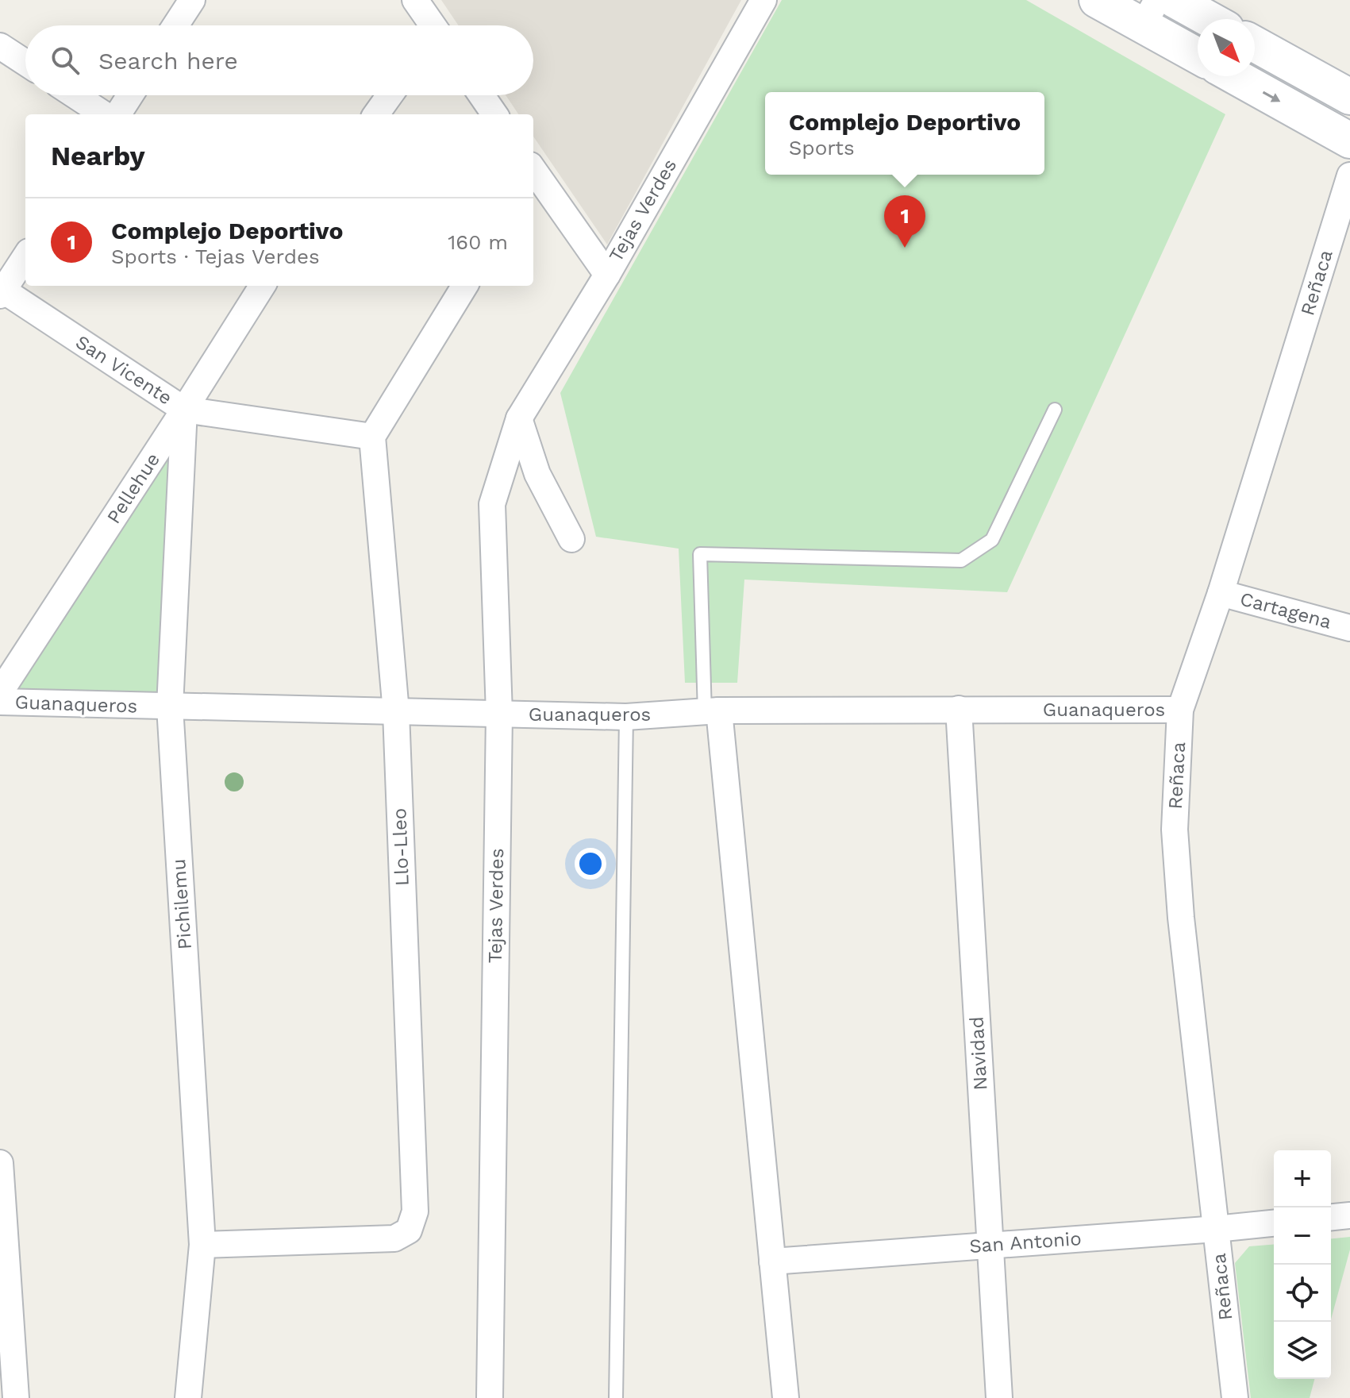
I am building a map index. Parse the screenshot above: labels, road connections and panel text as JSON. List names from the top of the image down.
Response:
{
  "streets": {
    "street": [
      "Tejas Verdes",
      "Reñaca",
      "San Vicente",
      "Pellehue",
      "Cartagena",
      "Guanaqueros",
      "Llo-Lleo",
      "Pichilemu",
      "Navidad",
      "San Antonio"
    ]
  },
  "crossings": [
    ["Tejas Verdes", "Guanaqueros"],
    ["Reñaca", "Cartagena"],
    ["Reñaca", "Guanaqueros"],
    ["Reñaca", "San Antonio"],
    ["San Vicente", "Pellehue"],
    ["San Vicente", "Llo-Lleo"],
    ["San Vicente", "Pichilemu"],
    ["Pellehue", "Pichilemu"],
    ["Guanaqueros", "Llo-Lleo"],
    ["Guanaqueros", "Pichilemu"],
    ["Guanaqueros", "Navidad"],
    ["Llo-Lleo", "Pichilemu"],
    ["Navidad", "San Antonio"]
  ],
  "north": "bottom right",
  "page": {
    "search": "Search here",
    "popup": ["Complejo Deportivo", "Sports"],
    "heading": "Nearby",
    "pins": "1",
    "list": [
      {
        "mark": "1",
        "name": "Complejo Deportivo",
        "note": "Sports · Tejas Verdes",
        "value": "160 m"
      }
    ],
    "map_buttons": ["+", "−"]
  }
}
